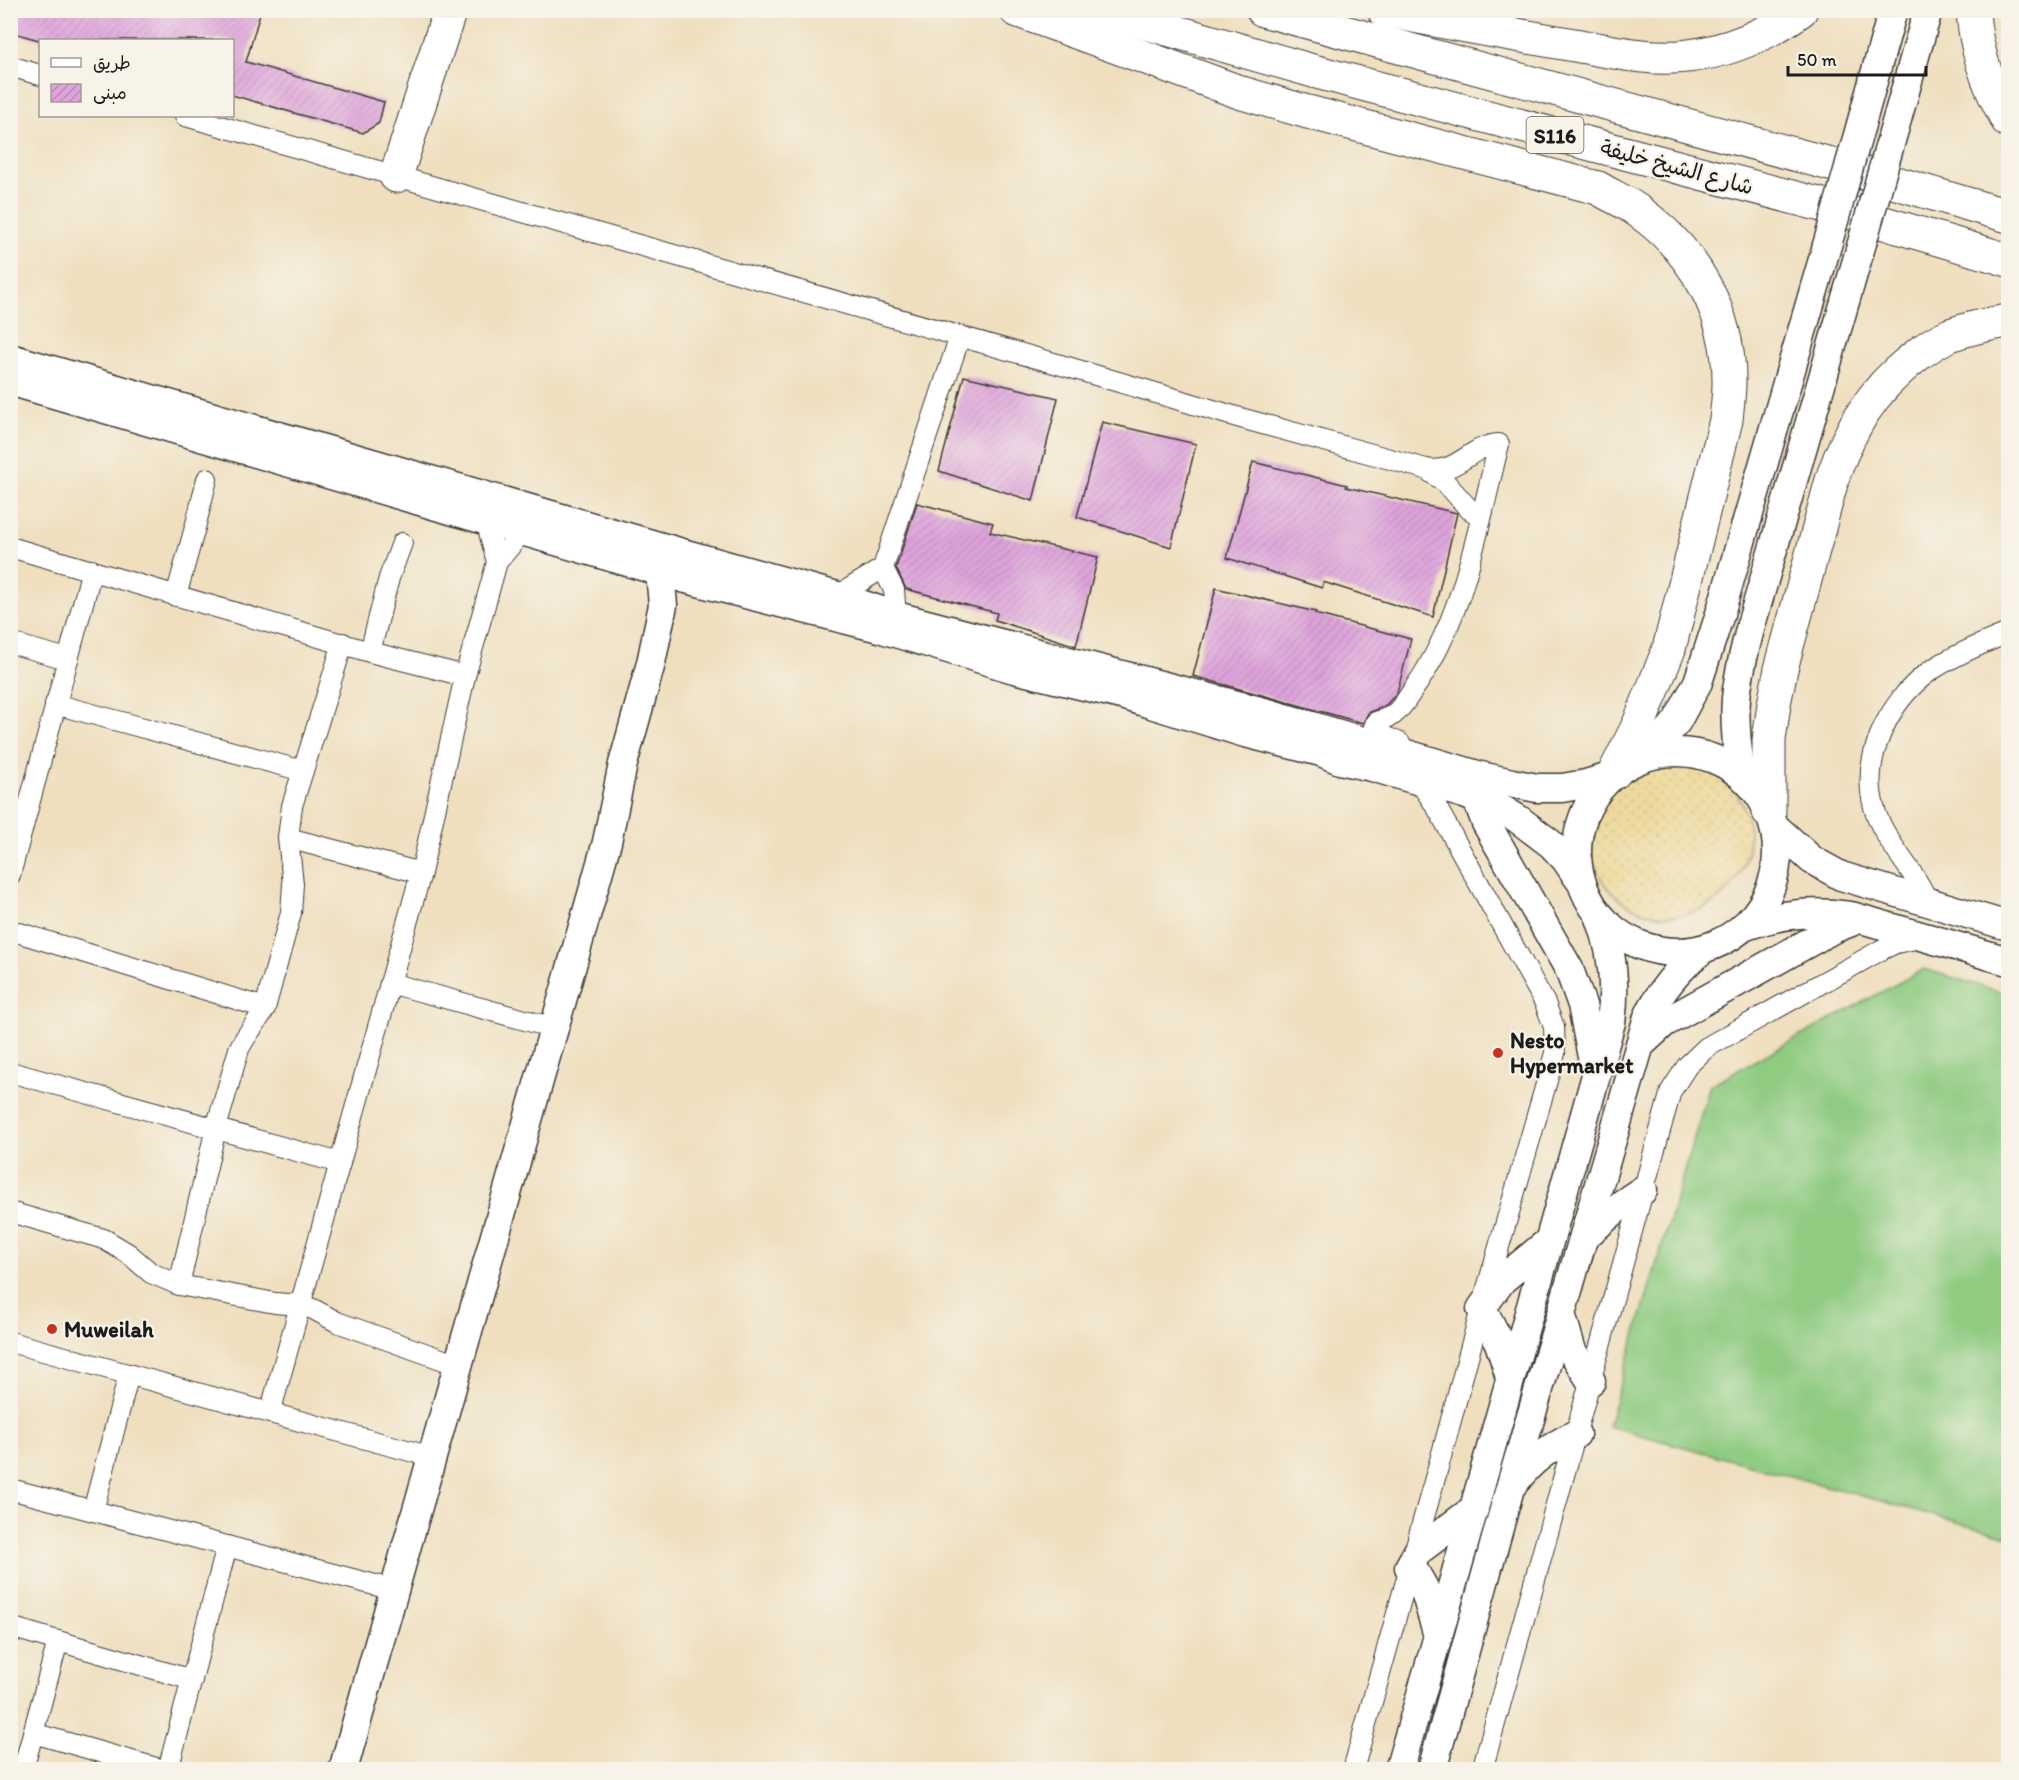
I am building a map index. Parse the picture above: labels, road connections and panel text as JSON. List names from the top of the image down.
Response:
{
  "streets": {
    "highway": ["S116", "شارع الشيخ خليفة"]
  },
  "places": ["Nesto Hypermarket", "Muweilah"],
  "legend": ["طريق", "مبنى"],
  "scale_bar": "50 m"
}
